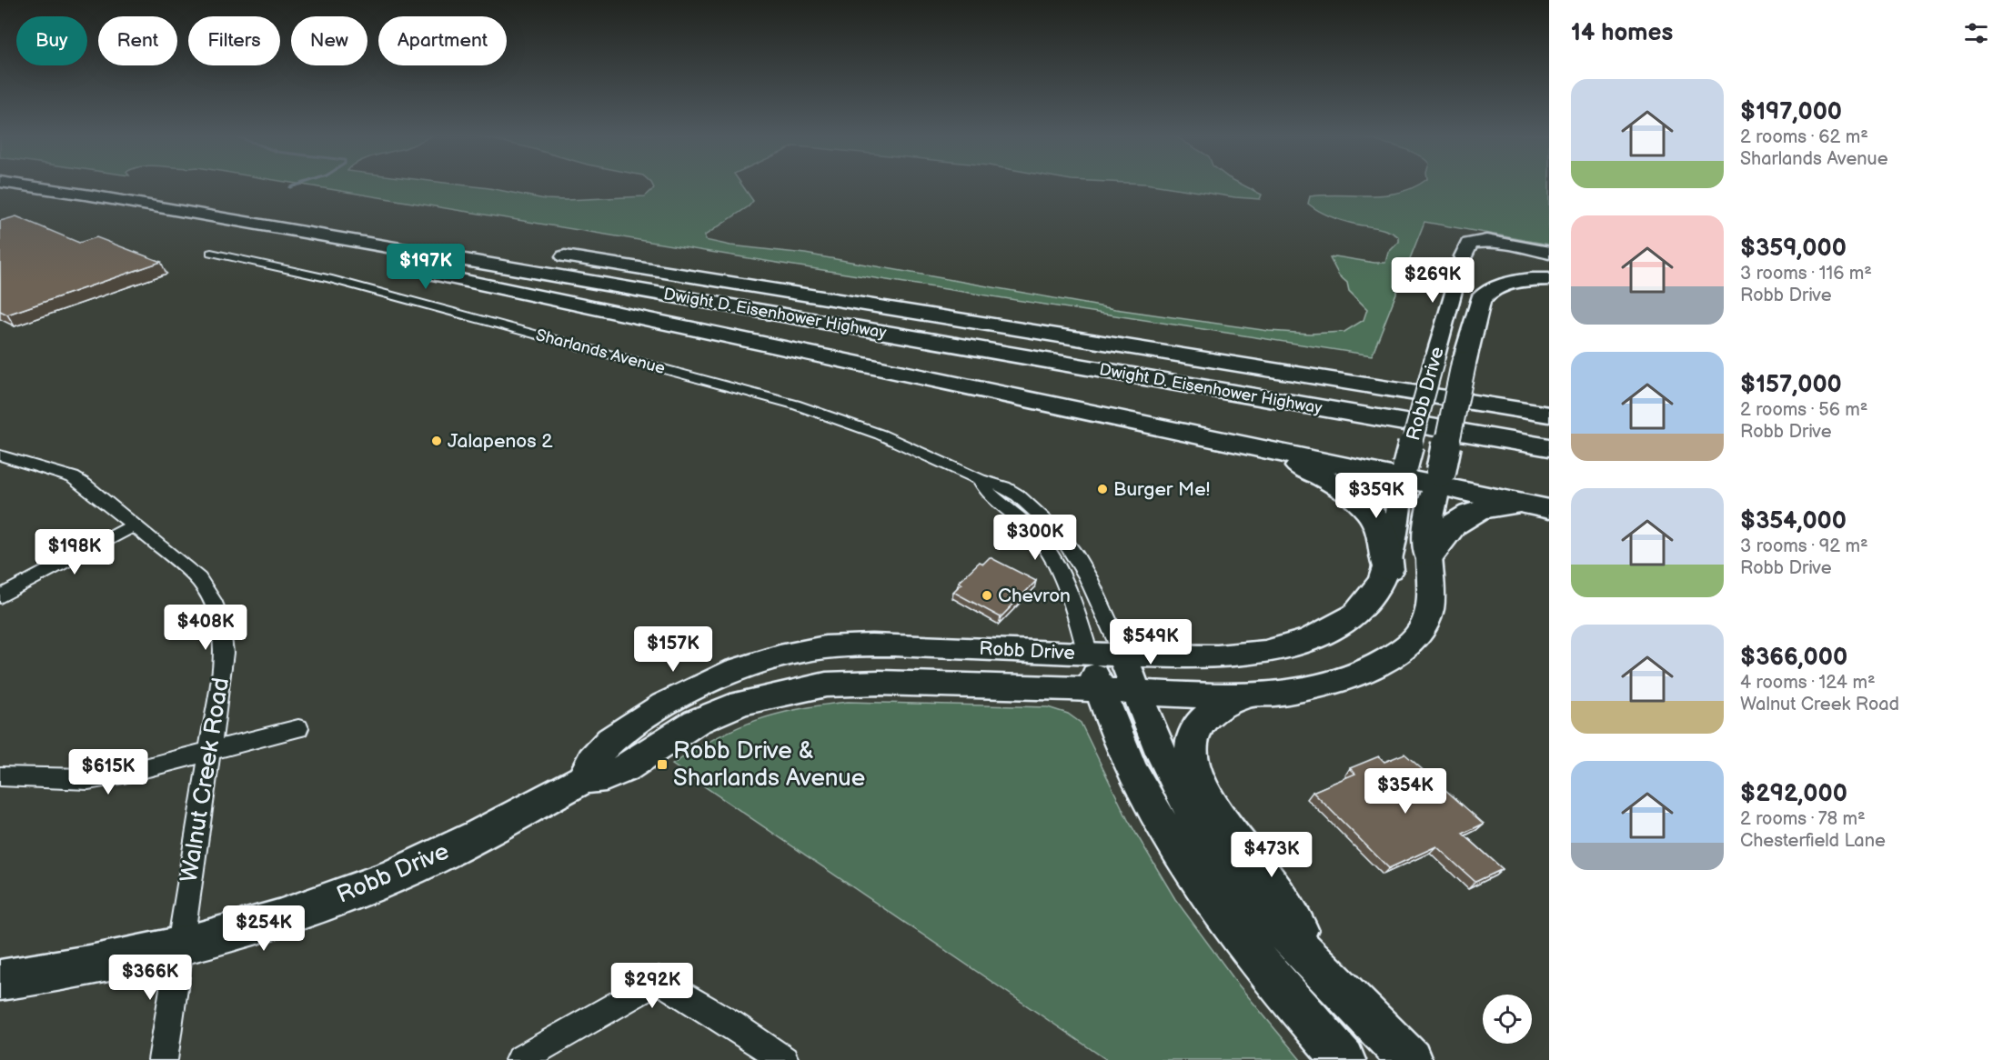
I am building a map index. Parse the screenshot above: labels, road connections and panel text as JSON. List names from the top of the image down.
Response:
{
  "streets": {
    "highway": ["Dwight D. Eisenhower Highway"],
    "main road": ["Sharlands Avenue", "Robb Drive"],
    "street": ["Walnut Creek Road"]
  },
  "crossings": [
    ["Sharlands Avenue", "Robb Drive"],
    ["Robb Drive", "Walnut Creek Road"]
  ],
  "places": {
    "other": ["Jalapenos 2", "Burger Me!", "Chevron"],
    "transit": ["Robb Drive & Sharlands Avenue"]
  },
  "page": {
    "heading": "14 homes",
    "chip": [
      "Buy",
      "Rent",
      "Filters",
      "New",
      "Apartment"
    ],
    "list": [
      {
        "name": "$197,000",
        "note": "2 rooms · 62 m² · Sharlands Avenue"
      },
      {
        "name": "$359,000",
        "note": "3 rooms · 116 m² · Robb Drive"
      },
      {
        "name": "$157,000",
        "note": "2 rooms · 56 m² · Robb Drive"
      },
      {
        "name": "$354,000",
        "note": "3 rooms · 92 m² · Robb Drive"
      },
      {
        "name": "$366,000",
        "note": "4 rooms · 124 m² · Walnut Creek Road"
      },
      {
        "name": "$292,000",
        "note": "2 rooms · 78 m² · Chesterfield Lane"
      }
    ],
    "price": [
      "$197K",
      "$269K",
      "$359K",
      "$300K",
      "$198K",
      "$408K",
      "$549K",
      "$157K",
      "$615K",
      "$354K",
      "$473K",
      "$254K",
      "$366K",
      "$292K"
    ]
  }
}
